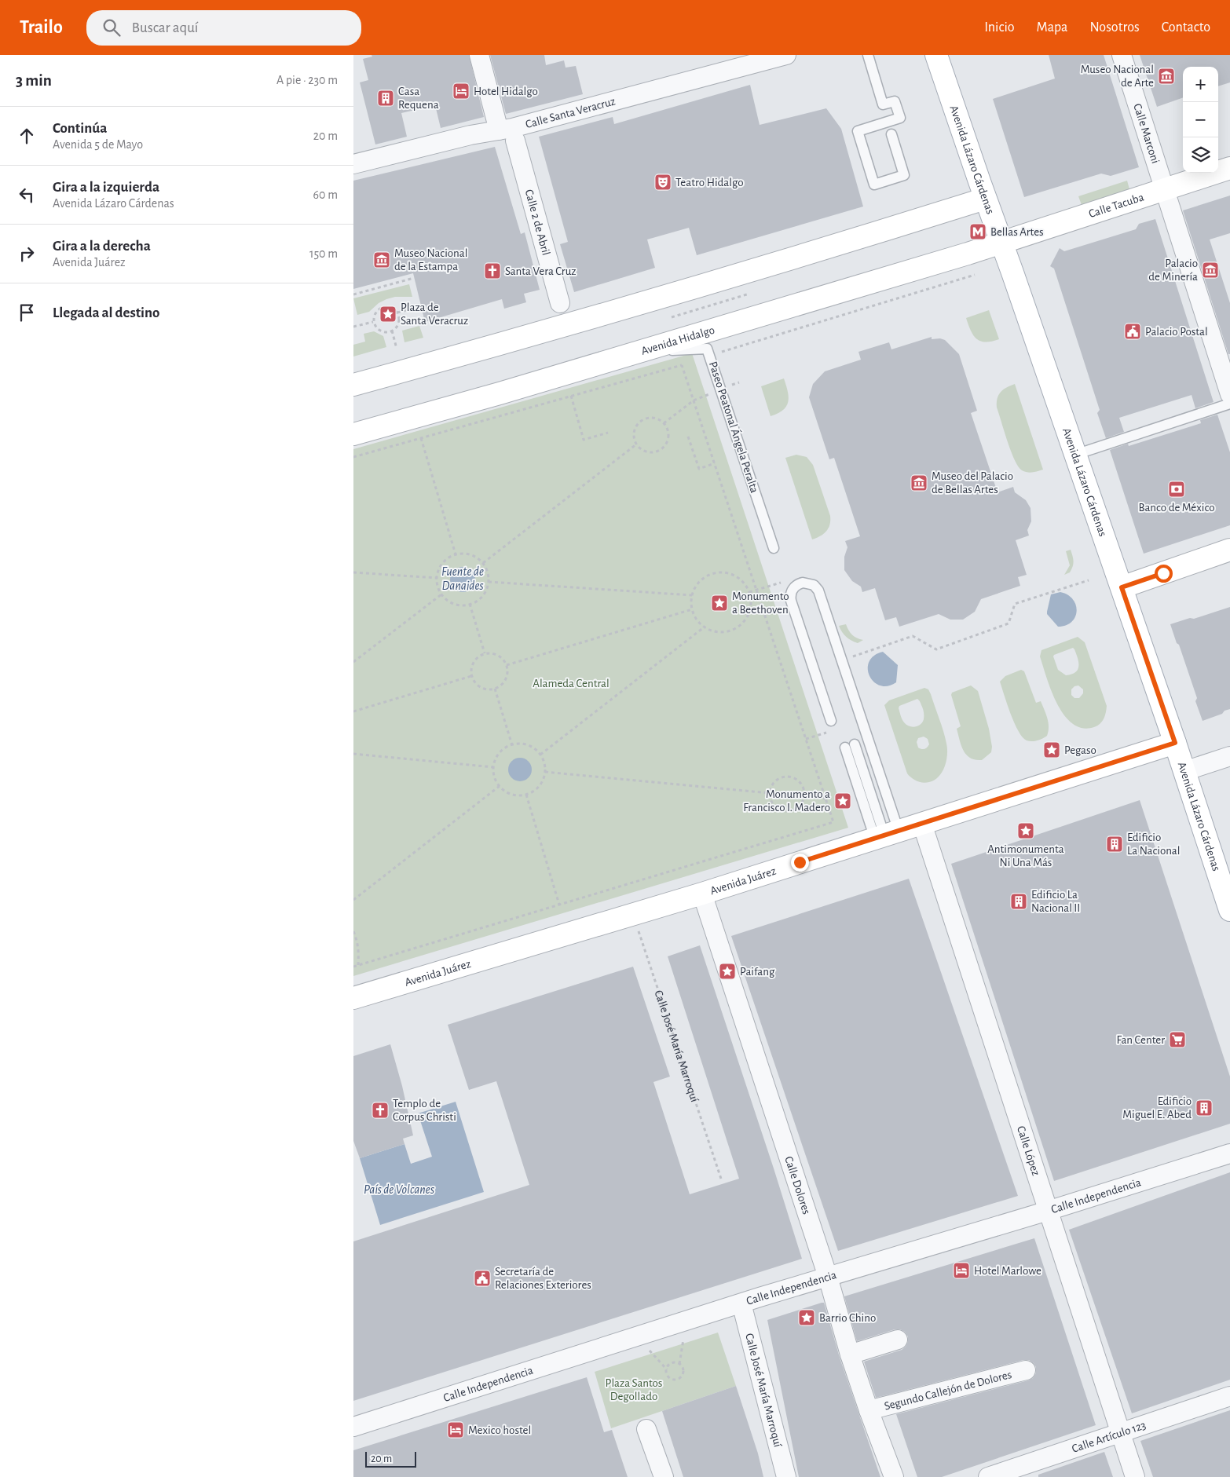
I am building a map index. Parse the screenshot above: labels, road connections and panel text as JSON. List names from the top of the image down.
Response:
{
  "streets": {
    "main road": [
      "Avenida Lázaro Cárdenas",
      "Calle Tacuba",
      "Avenida Hidalgo",
      "Avenida Juárez"
    ],
    "street": [
      "Calle Santa Veracruz",
      "Calle Marconi",
      "Calle 2 de Abril",
      "Calle José María Marroquí",
      "Calle López",
      "Calle Dolores",
      "Calle Independencia",
      "Segundo Callejón de Dolores",
      "Calle Artículo 123"
    ],
    "lane": ["Paseo Peatonal Ángela Peralta"]
  },
  "crossings": [
    ["Calle Marconi", "Calle Tacuba"],
    ["Avenida Lázaro Cárdenas", "Calle Tacuba"],
    ["Avenida Lázaro Cárdenas", "Avenida Hidalgo"],
    ["Avenida Lázaro Cárdenas", "Avenida Juárez"],
    ["Calle Tacuba", "Avenida Hidalgo"],
    ["Avenida Hidalgo", "Paseo Peatonal Ángela Peralta"],
    ["Avenida Juárez", "Calle José María Marroquí"],
    ["Avenida Juárez", "Calle López"],
    ["Avenida Juárez", "Calle Dolores"],
    ["Calle José María Marroquí", "Calle Independencia"],
    ["Calle López", "Calle Independencia"],
    ["Calle López", "Calle Artículo 123"],
    ["Calle Dolores", "Calle Independencia"],
    ["Calle Dolores", "Segundo Callejón de Dolores"]
  ],
  "water": ["Fuente de Danaides", "País de Volcanes"],
  "parks": ["Alameda Central", "Plaza Santos Degollado"],
  "places": {
    "museum": [
      "Museo Nacional de Arte",
      "Museo Nacional de la Estampa",
      "Palacio de Minería",
      "Museo del Palacio de Bellas Artes"
    ],
    "hotel": ["Hotel Hidalgo", "Hotel Marlowe", "Mexico hostel"],
    "building": [
      "Casa Requena",
      "Edificio La Nacional",
      "Edificio La Nacional II",
      "Edificio Miguel E. Abed"
    ],
    "theatre": ["Teatro Hidalgo"],
    "metro station": ["Bellas Artes"],
    "church": ["Santa Vera Cruz", "Templo de Corpus Christi"],
    "place": [
      "Plaza de Santa Veracruz",
      "Monumento a Beethoven",
      "Pegaso",
      "Monumento a Francisco I. Madero",
      "Antimonumenta Ni Una Más",
      "Paifang",
      "Barrio Chino"
    ],
    "public building": ["Palacio Postal", "Secretaría de Relaciones Exteriores"],
    "bank": ["Banco de México"],
    "supermarket": ["Fan Center"]
  },
  "scale_bar": "20 m",
  "page": {
    "header": "Trailo",
    "search": "Buscar aquí",
    "nav": [
      "Inicio",
      "Mapa",
      "Nosotros",
      "Contacto"
    ],
    "heading": ["3 min", "A pie · 230 m"],
    "map_buttons": ["+", "−"],
    "list": [
      ["Continúa", "Avenida 5 de Mayo", "20 m"],
      ["Gira a la izquierda", "Avenida Lázaro Cárdenas", "60 m"],
      ["Gira a la derecha", "Avenida Juárez", "150 m"],
      "Llegada al destino"
    ],
    "scale": "20 m"
  }
}
